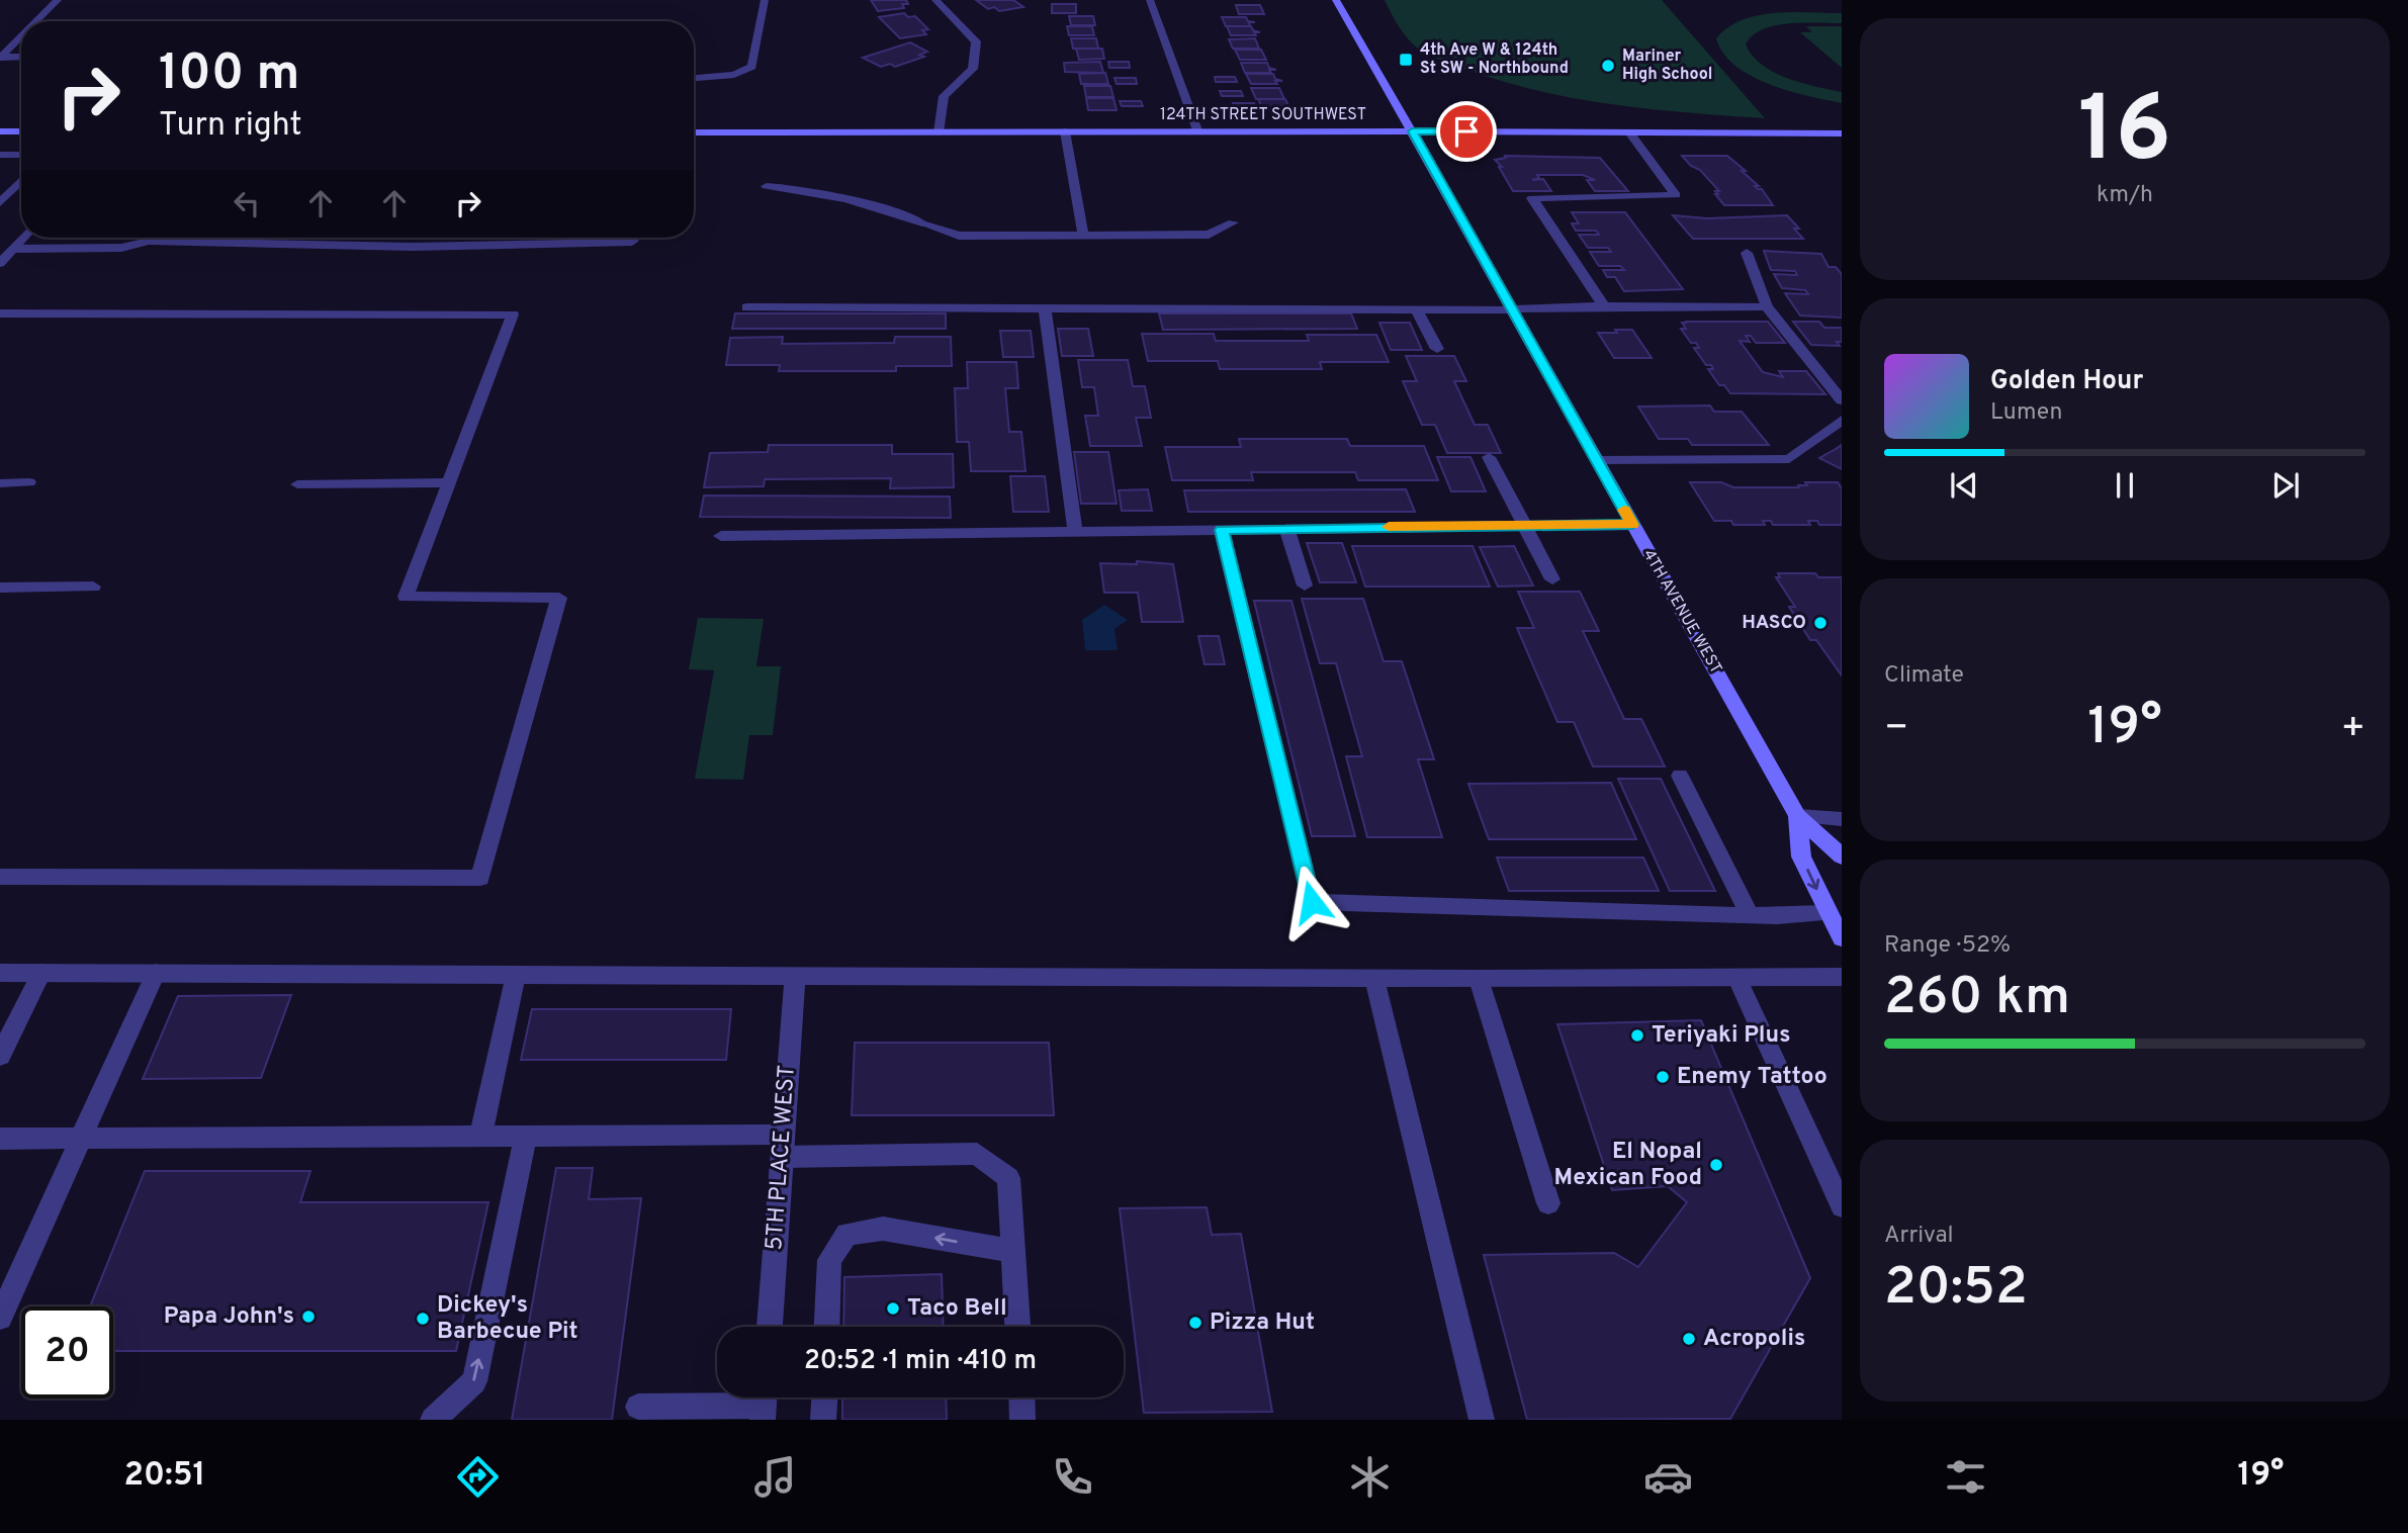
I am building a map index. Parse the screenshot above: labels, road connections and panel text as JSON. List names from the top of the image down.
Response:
{
  "streets": {
    "street": ["124TH STREET SOUTHWEST", "4TH AVENUE WEST", "5TH PLACE WEST"]
  },
  "crossings": [
    ["124TH STREET SOUTHWEST", "4TH AVENUE WEST"]
  ],
  "places": {
    "transit": ["4th Ave W & 124th St SW - Northbound"],
    "other": [
      "Mariner High School",
      "HASCO",
      "Teriyaki Plus",
      "Enemy Tattoo",
      "El Nopal Mexican Food",
      "Taco Bell",
      "Papa John's",
      "Dickey's Barbecue Pit",
      "Pizza Hut",
      "Acropolis"
    ]
  },
  "page": {
    "tile": [
      ["16", "km/h"],
      "Climate",
      ["Range · 52%", "260 km"],
      ["Arrival", "20:52"]
    ],
    "turn": ["100 m", "Turn right"],
    "song": ["Golden Hour", "Lumen"],
    "heat": ["−", "19°", "+"],
    "limit": "20",
    "trip": "20:52 · 1 min · 410 m",
    "tabs": ["20:51", "19°"]
  }
}
